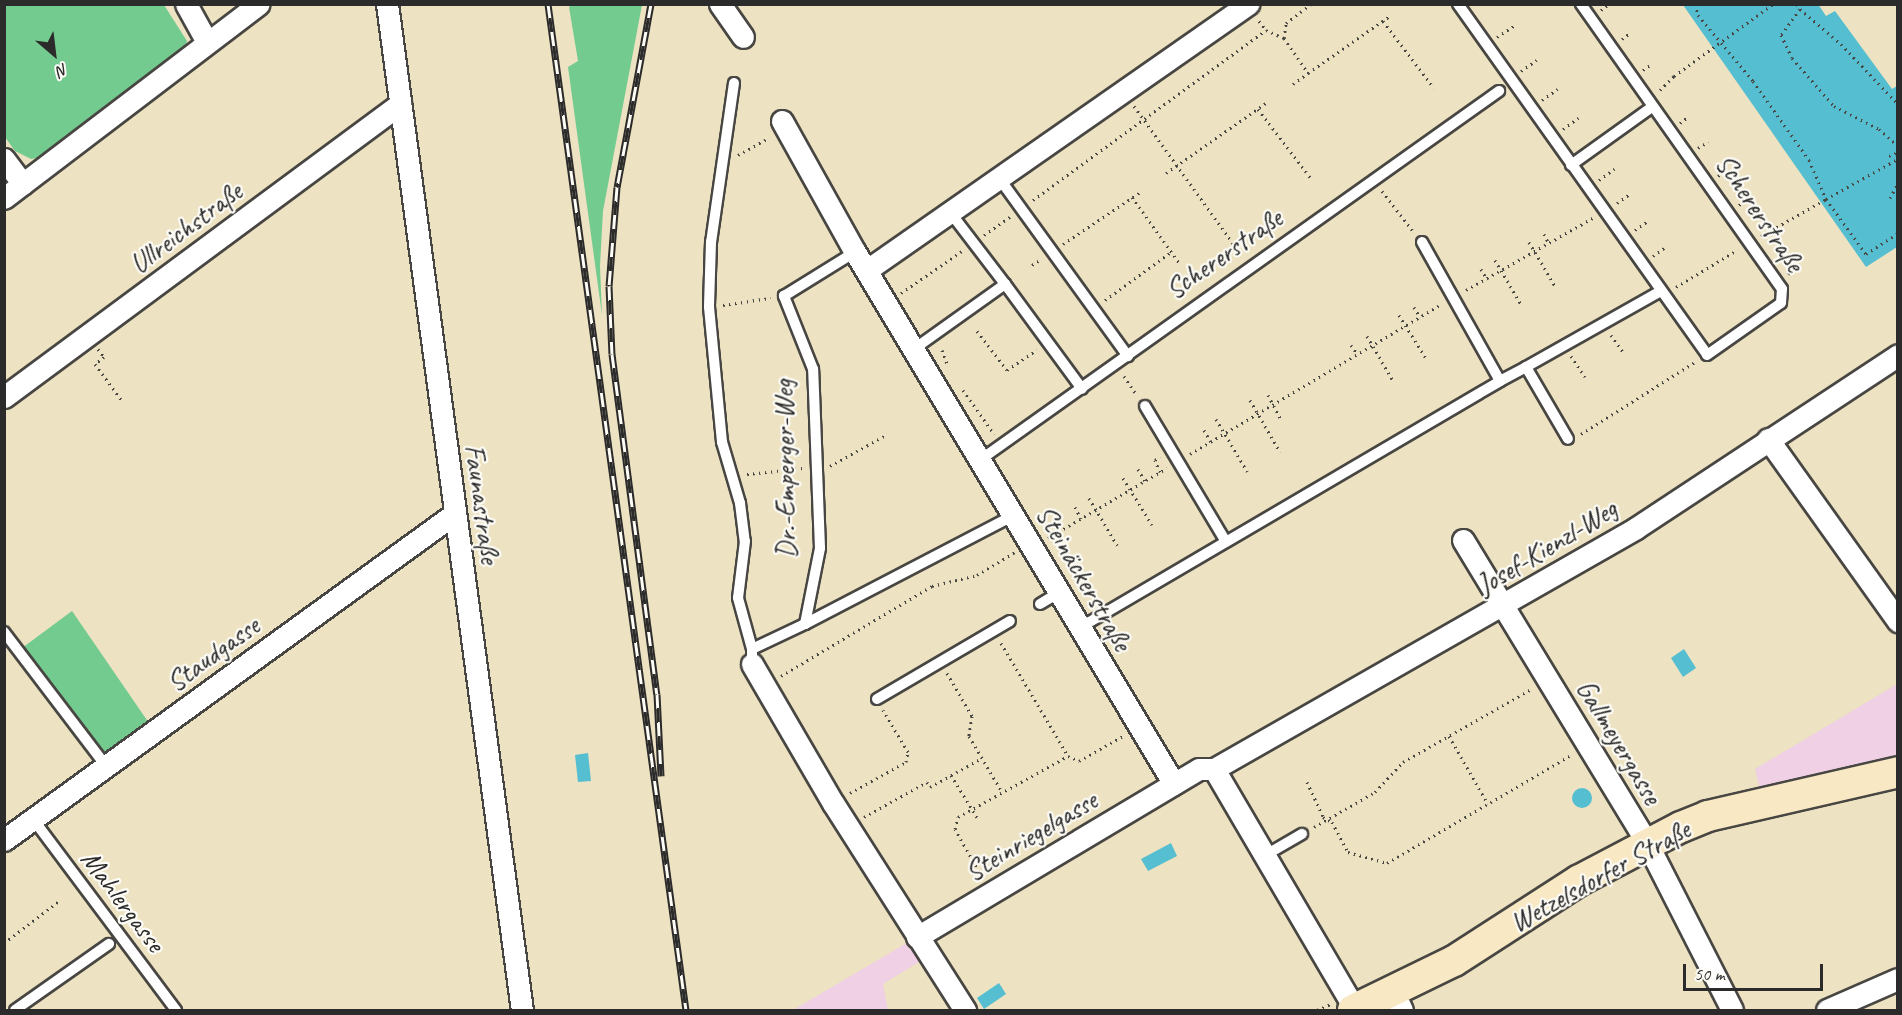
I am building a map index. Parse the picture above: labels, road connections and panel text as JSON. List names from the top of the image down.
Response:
{
  "streets": {
    "main road": ["Wetzelsdorfer Straße"],
    "street": [
      "Ullreichstraße",
      "Dr.-Emperger-Weg",
      "Faunastraße",
      "Josef-Kienzl-Weg",
      "Steinäckerstraße",
      "Staudgasse",
      "Gallmeyergasse",
      "Steinriegelgasse"
    ],
    "lane": ["Schererstraße", "Mahlergasse"]
  },
  "crossings": [
    ["Schererstraße", "Steinäckerstraße"],
    ["Ullreichstraße", "Faunastraße"],
    ["Dr.-Emperger-Weg", "Steinriegelgasse"],
    ["Faunastraße", "Staudgasse"],
    ["Josef-Kienzl-Weg", "Gallmeyergasse"],
    ["Steinäckerstraße", "Steinriegelgasse"],
    ["Staudgasse", "Mahlergasse"],
    ["Gallmeyergasse", "Wetzelsdorfer Straße"]
  ],
  "scale_bar": "50 m",
  "north": "bottom right"
}
